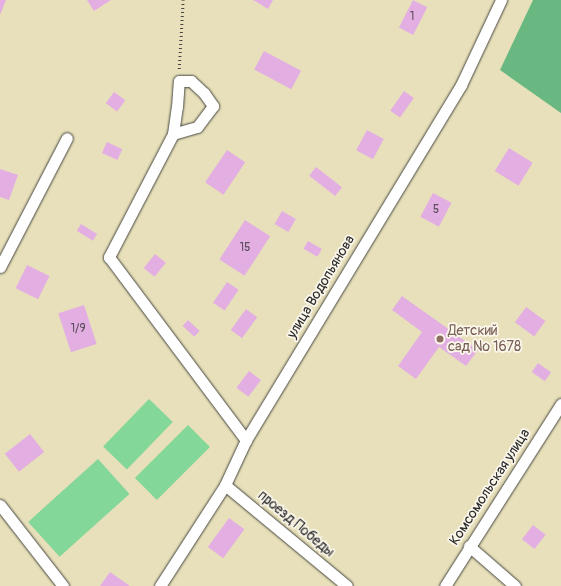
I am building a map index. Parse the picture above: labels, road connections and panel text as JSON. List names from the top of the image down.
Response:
{
  "streets": {
    "street": ["улица Водопьянова", "Комсомольская улица", "проезд Победы"]
  },
  "crossings": [
    ["улица Водопьянова", "проезд Победы"]
  ],
  "places": ["Детский сад № 1678"],
  "house_numbers": [
    "1",
    "5",
    "15",
    "1/9"
  ]
}
